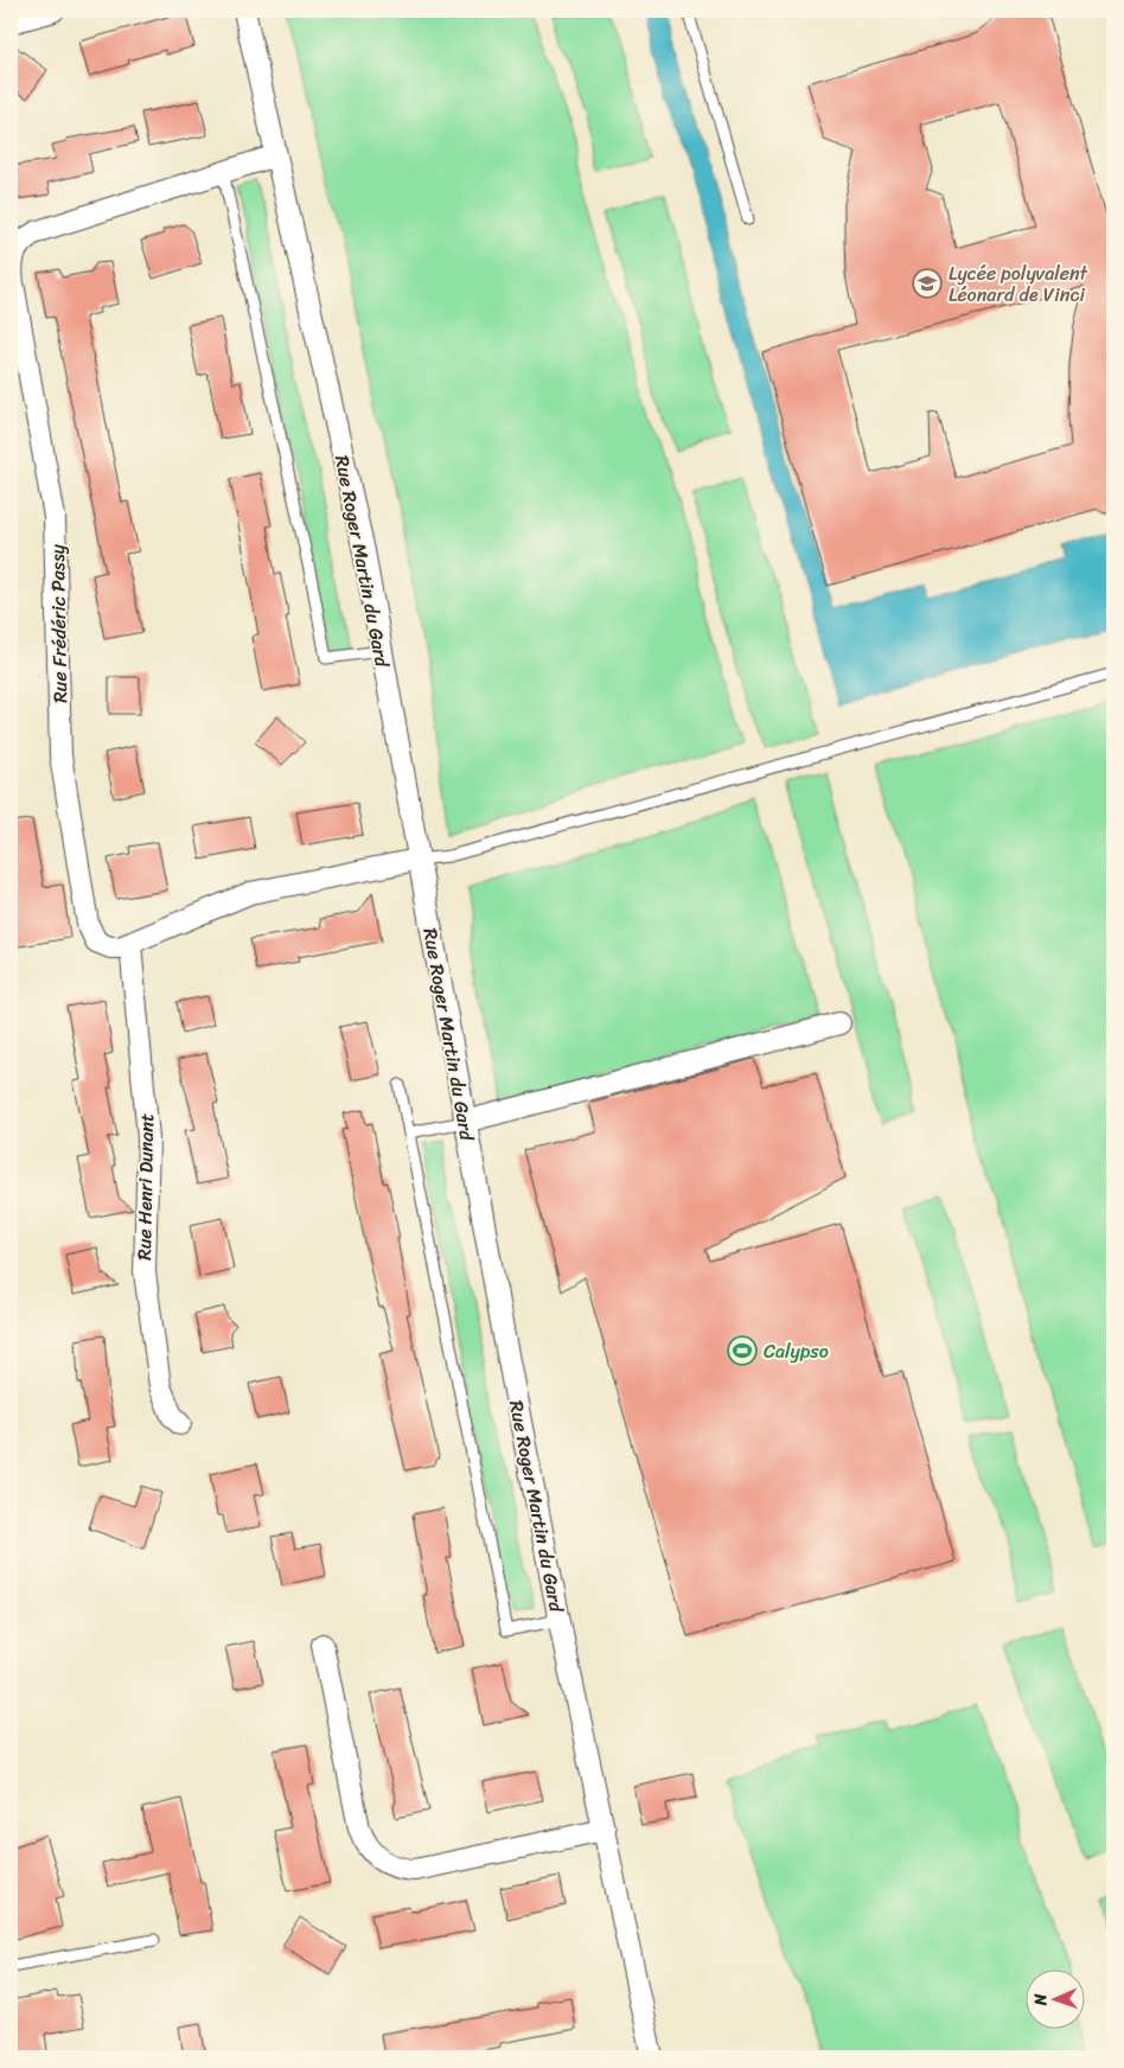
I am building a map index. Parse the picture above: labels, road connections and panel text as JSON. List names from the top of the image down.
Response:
{
  "streets": {
    "street": ["Rue Roger Martin du Gard", "Rue Frédéric Passy", "Rue Henri Dunant"]
  },
  "crossings": [
    ["Rue Roger Martin du Gard", "Rue Frédéric Passy"],
    ["Rue Frédéric Passy", "Rue Henri Dunant"]
  ],
  "places": {
    "school or university": ["Lycée polyvalent Léonard de Vinci"],
    "sports": ["Calypso"]
  },
  "north": "left"
}
